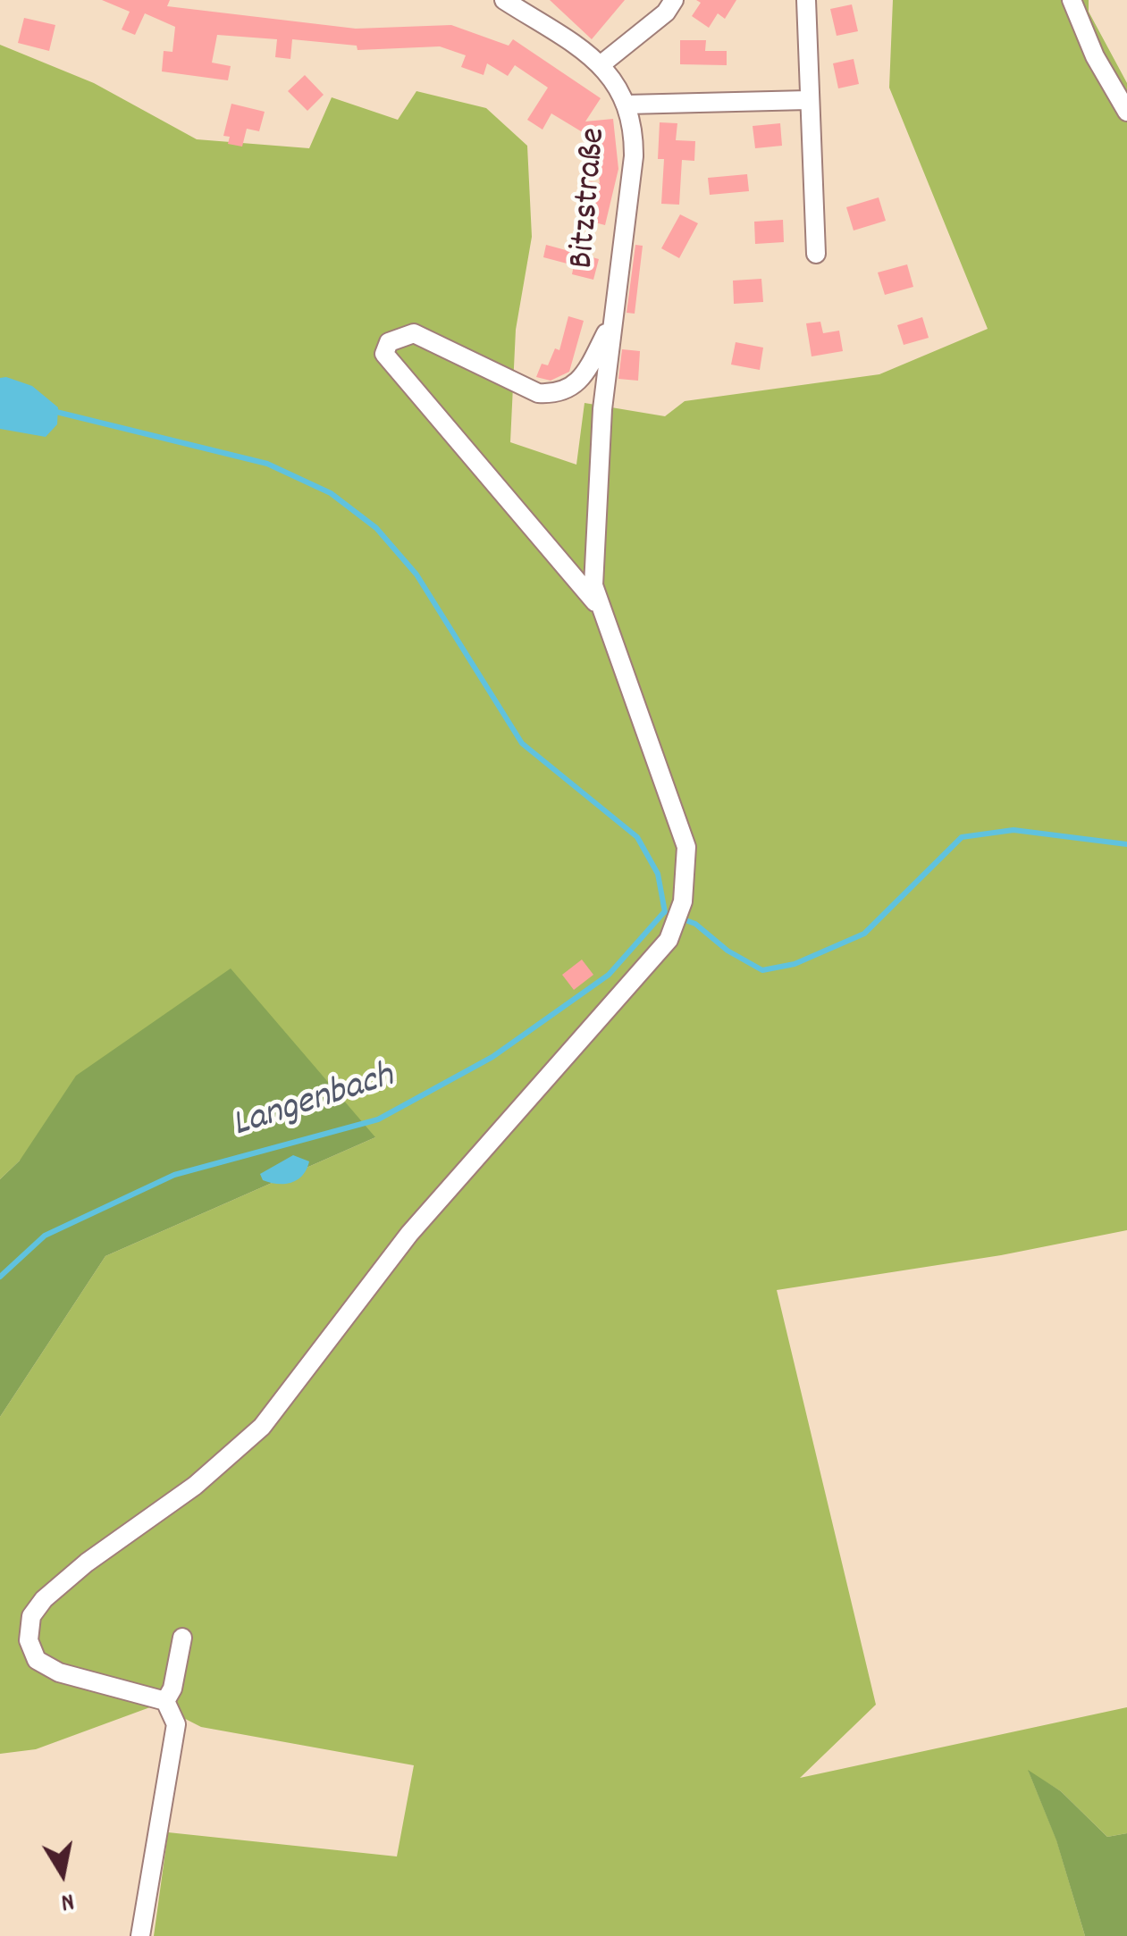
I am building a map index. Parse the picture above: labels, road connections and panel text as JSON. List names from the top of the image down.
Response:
{
  "streets": {
    "street": ["Bitzstraße"]
  },
  "water": ["Langenbach"],
  "north": "bottom"
}
